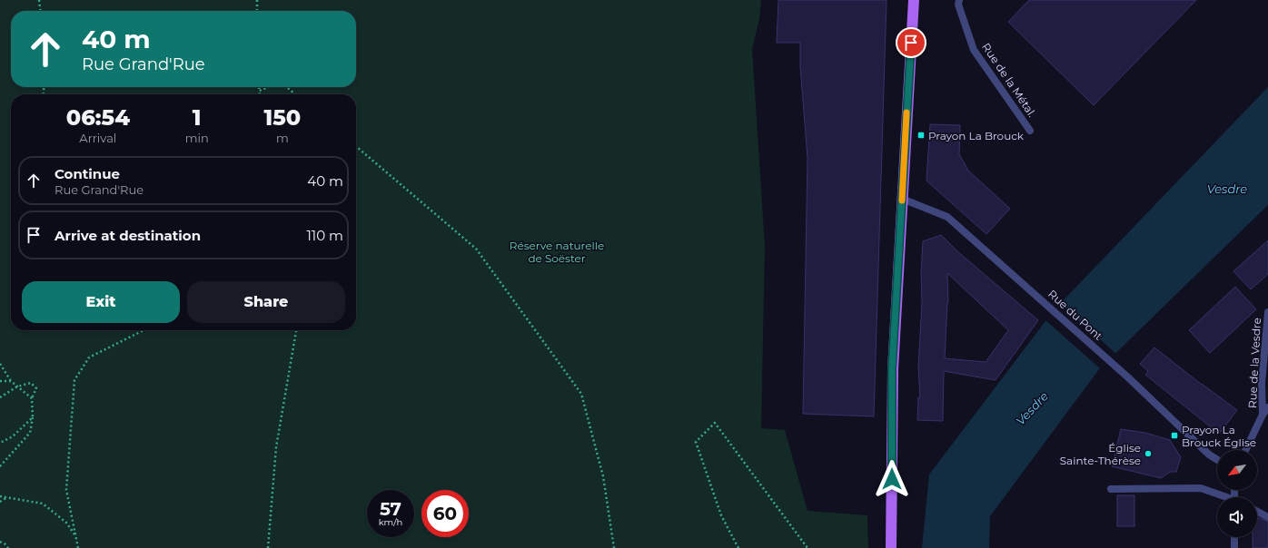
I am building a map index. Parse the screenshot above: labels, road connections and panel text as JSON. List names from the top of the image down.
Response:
{
  "streets": {
    "street": ["Rue de la Métal.", "Rue du Pont", "Rue de la Vesdre"]
  },
  "water": ["Vesdre"],
  "parks": ["Réserve naturelle de Soëster"],
  "places": {
    "transit": ["Prayon La Brouck", "Prayon La Brouck Église"],
    "other": ["Église Sainte-Thérèse"]
  },
  "north": "bottom left",
  "page": {
    "turn": ["40 m", "Rue Grand'Rue"],
    "eta": [
      "06:54",
      "Arrival",
      "1",
      "min",
      "150",
      "m"
    ],
    "list": [
      {
        "name": "Continue",
        "note": "Rue Grand'Rue",
        "value": "40 m"
      },
      {
        "name": "Arrive at destination",
        "value": "110 m"
      }
    ],
    "buttons": ["Exit", "Share"],
    "speed": "57 km/h",
    "limit": "60"
  }
}
